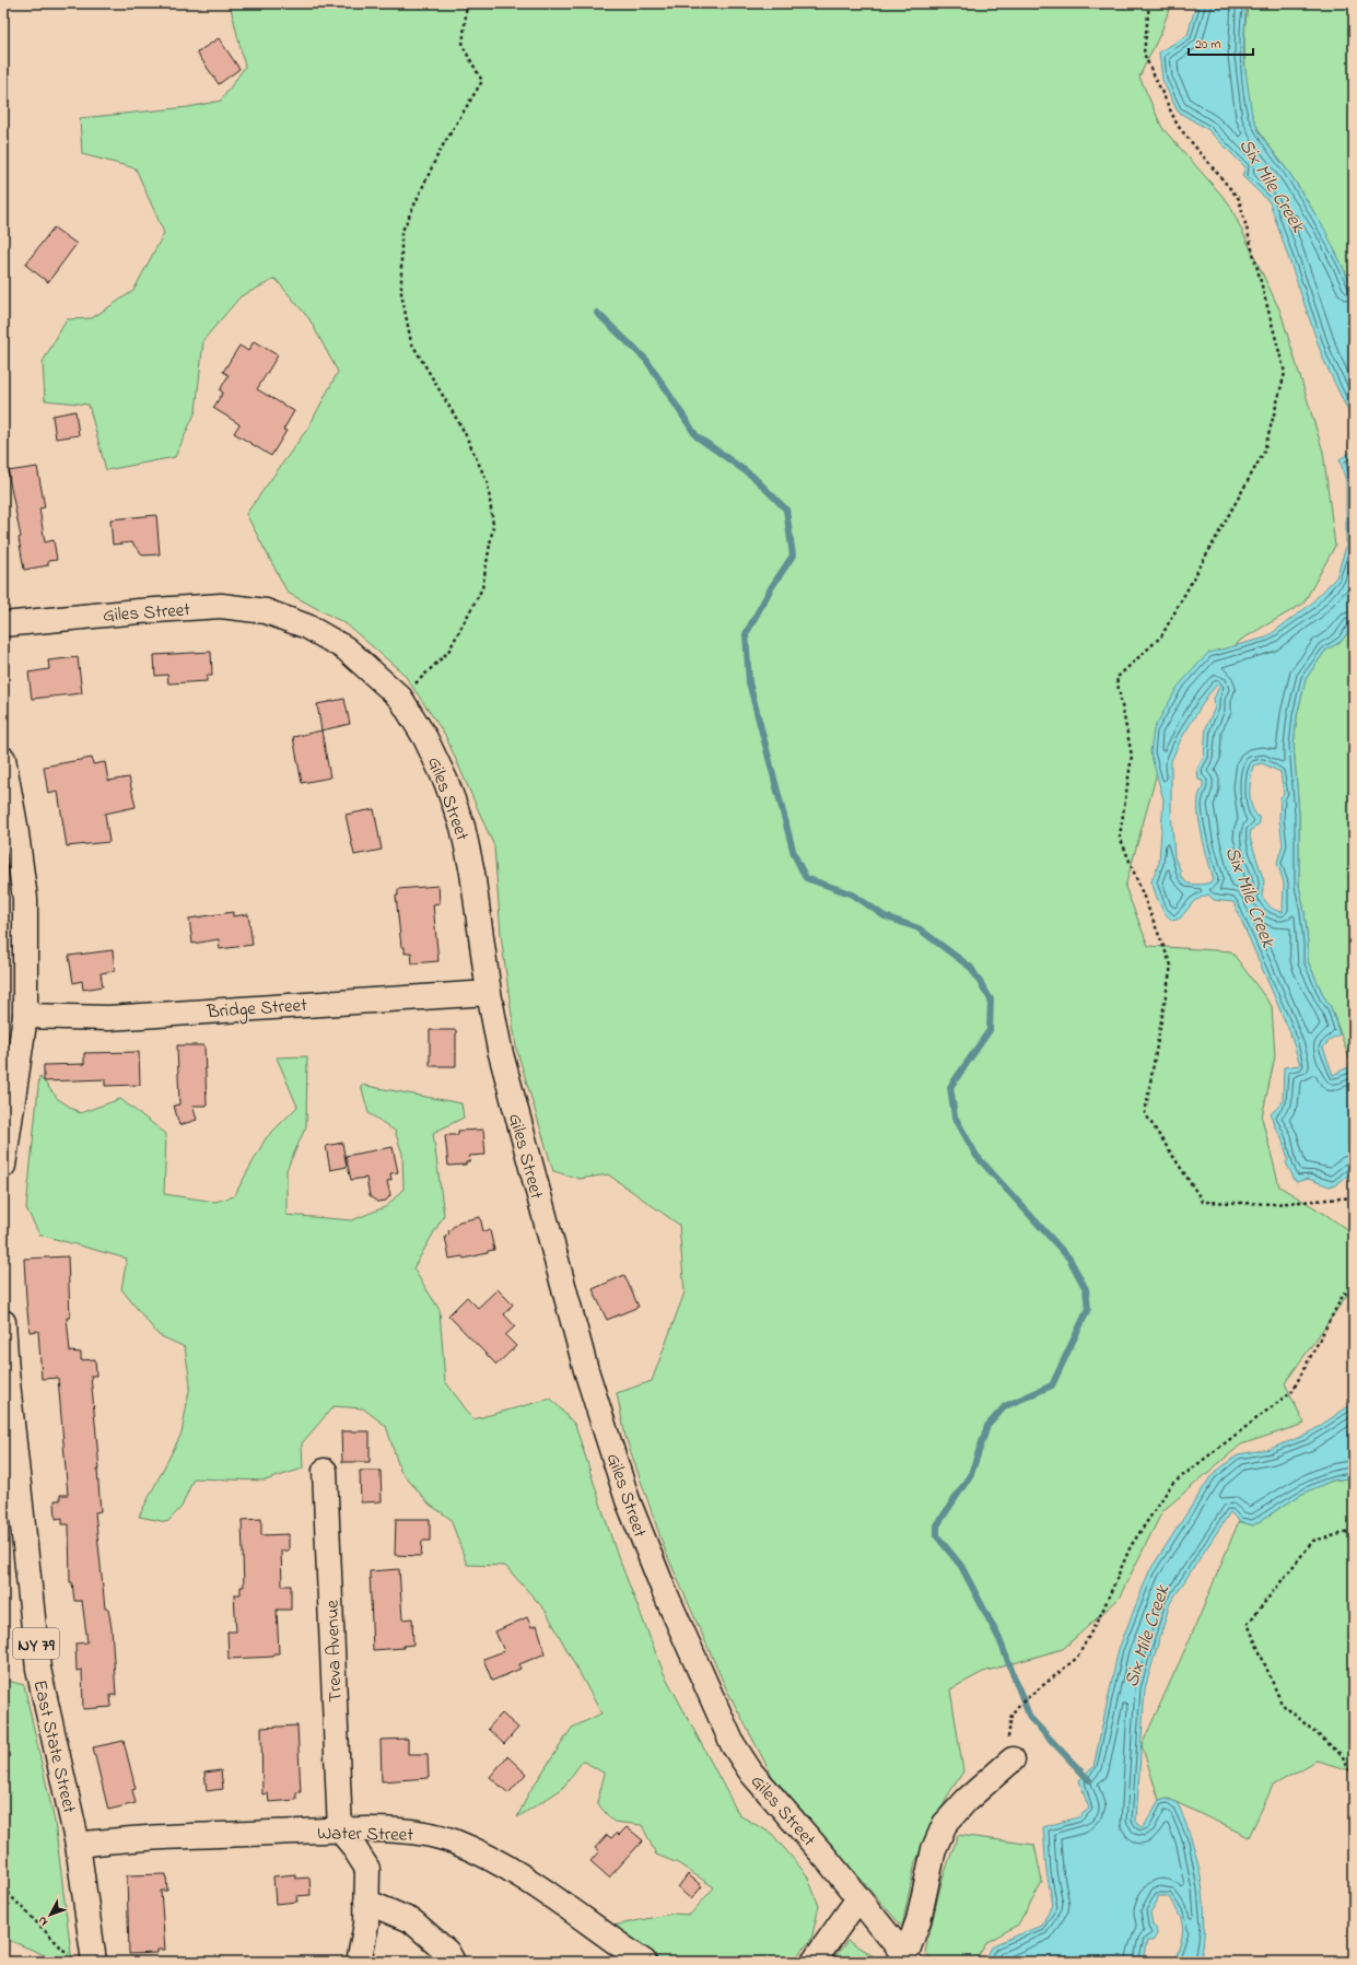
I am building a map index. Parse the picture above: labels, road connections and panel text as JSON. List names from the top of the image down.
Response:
{
  "streets": {
    "main road": [
      "Giles Street",
      "Bridge Street",
      "NY 79",
      "Treva Avenue",
      "East State Street",
      "Water Street"
    ]
  },
  "crossings": [
    ["Giles Street", "Bridge Street"],
    ["Treva Avenue", "Water Street"],
    ["East State Street", "Water Street"]
  ],
  "water": ["Six Mile Creek"],
  "scale_bar": "20 m",
  "north": "bottom left"
}
